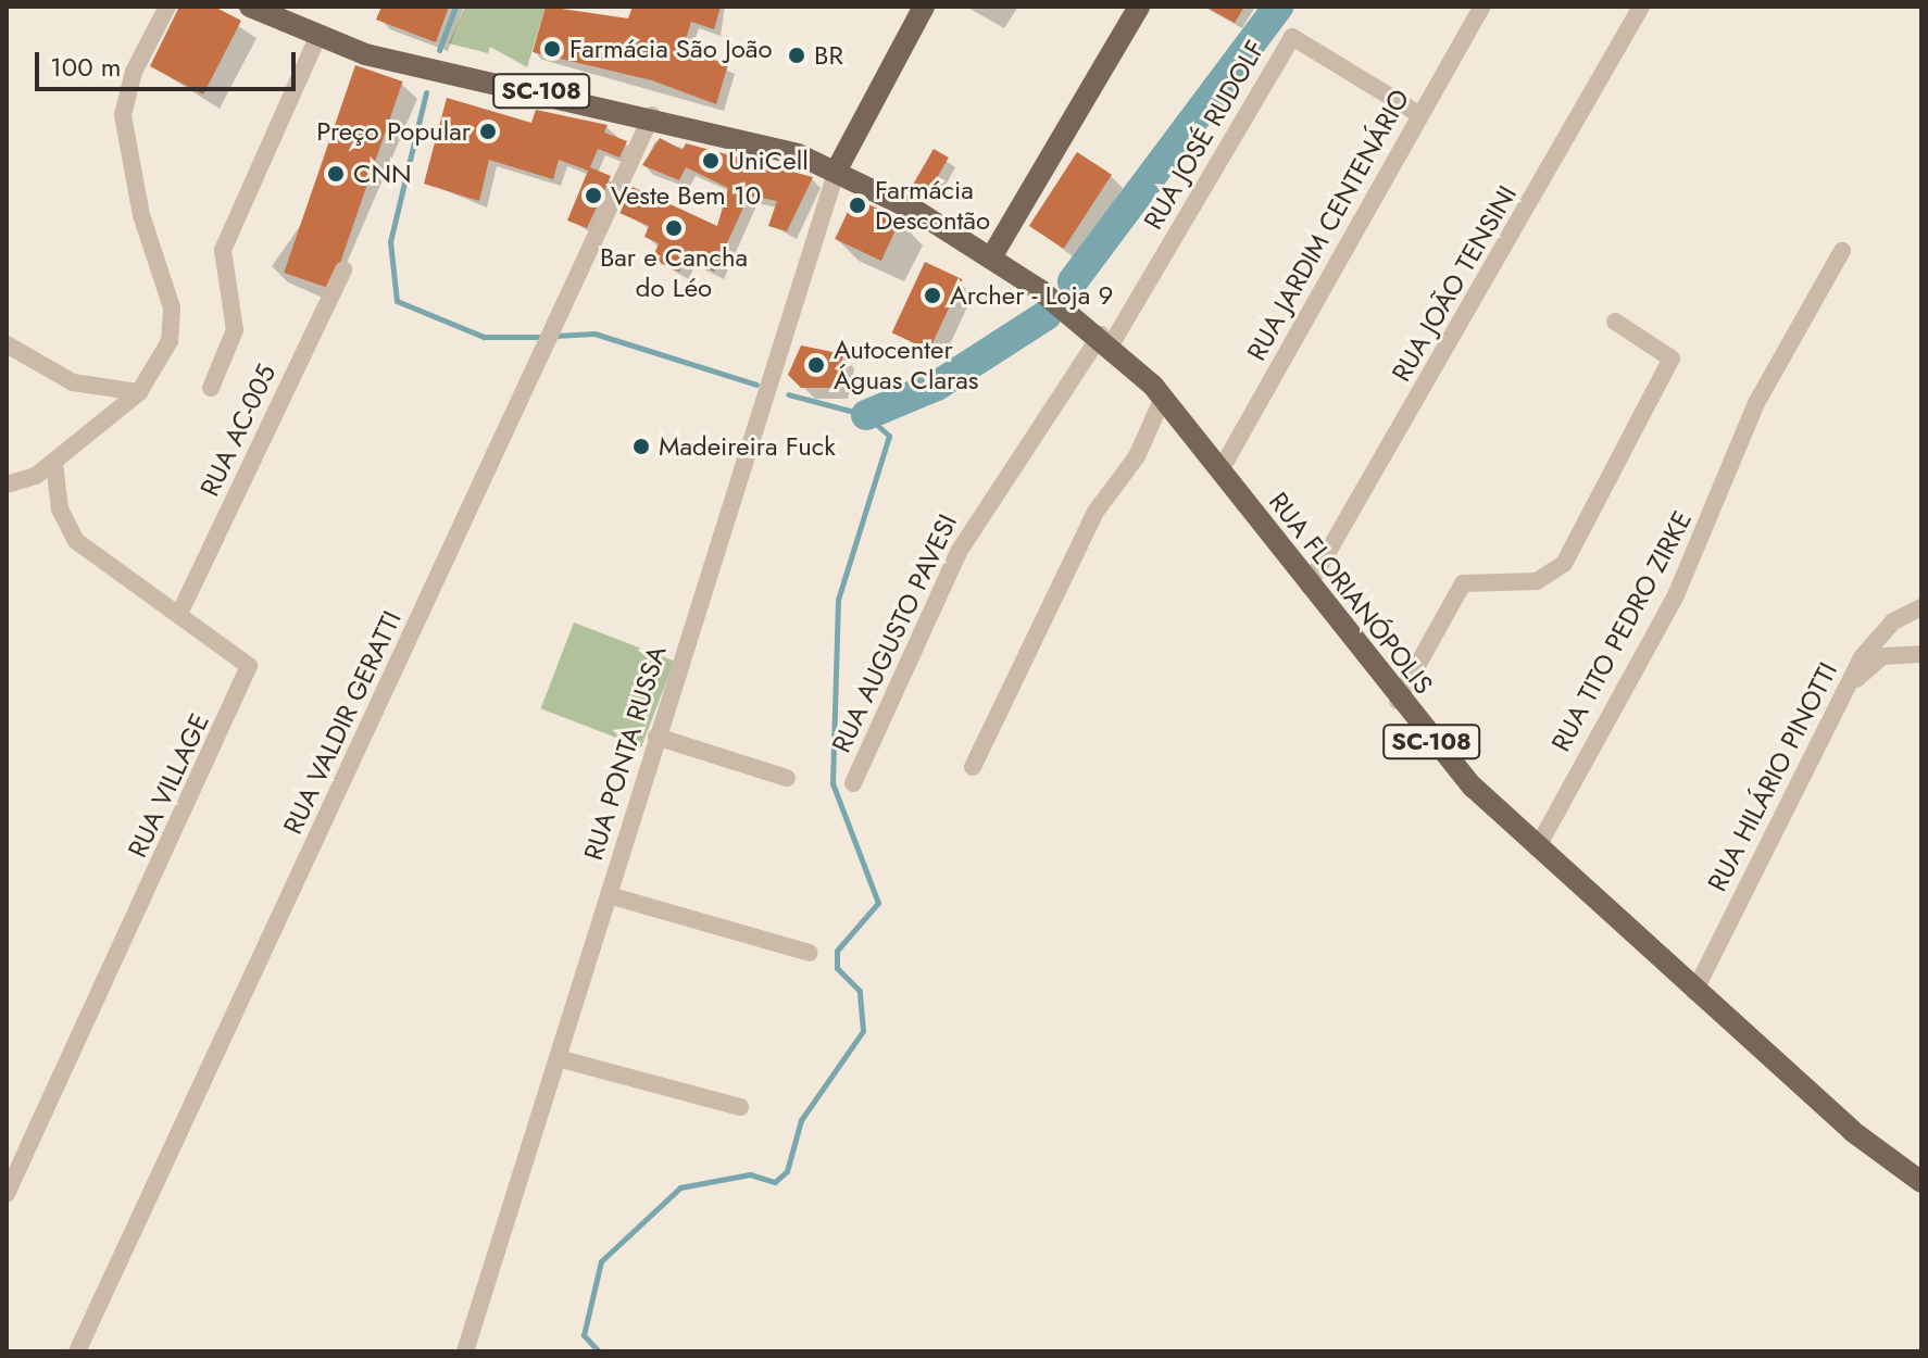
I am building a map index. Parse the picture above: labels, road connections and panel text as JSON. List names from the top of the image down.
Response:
{
  "streets": {
    "main road": ["SC-108", "RUA FLORIANÓPOLIS"],
    "street": [
      "RUA JOSÉ RUDOLF",
      "RUA JARDIM CENTENÁRIO",
      "RUA JOÃO TENSINI",
      "RUA AC-005",
      "RUA TITO PEDRO ZIRKE",
      "RUA AUGUSTO PAVESI",
      "RUA VALDIR GERATTI",
      "RUA PONTA RUSSA",
      "RUA HILÁRIO PINOTTI",
      "RUA VILLAGE"
    ]
  },
  "crossings": [
    ["SC-108", "RUA FLORIANÓPOLIS"],
    ["SC-108", "RUA VALDIR GERATTI"],
    ["SC-108", "RUA PONTA RUSSA"],
    ["RUA JOSÉ RUDOLF", "RUA JARDIM CENTENÁRIO"],
    ["RUA JOSÉ RUDOLF", "RUA FLORIANÓPOLIS"],
    ["RUA JOSÉ RUDOLF", "RUA AUGUSTO PAVESI"],
    ["RUA JARDIM CENTENÁRIO", "RUA FLORIANÓPOLIS"],
    ["RUA JOÃO TENSINI", "RUA FLORIANÓPOLIS"],
    ["RUA AC-005", "RUA VILLAGE"],
    ["RUA FLORIANÓPOLIS", "RUA TITO PEDRO ZIRKE"],
    ["RUA FLORIANÓPOLIS", "RUA AUGUSTO PAVESI"],
    ["RUA FLORIANÓPOLIS", "RUA PONTA RUSSA"],
    ["RUA FLORIANÓPOLIS", "RUA HILÁRIO PINOTTI"]
  ],
  "places": [
    "Farmácia São João",
    "BR",
    "Preço Popular",
    "UniCell",
    "CNN",
    "Veste Bem 10",
    "Farmácia Descontão",
    "Bar e Cancha do Léo",
    "Archer - Loja 9",
    "Autocenter Águas Claras",
    "Madeireira Fuck"
  ],
  "scale_bar": "100 m"
}
